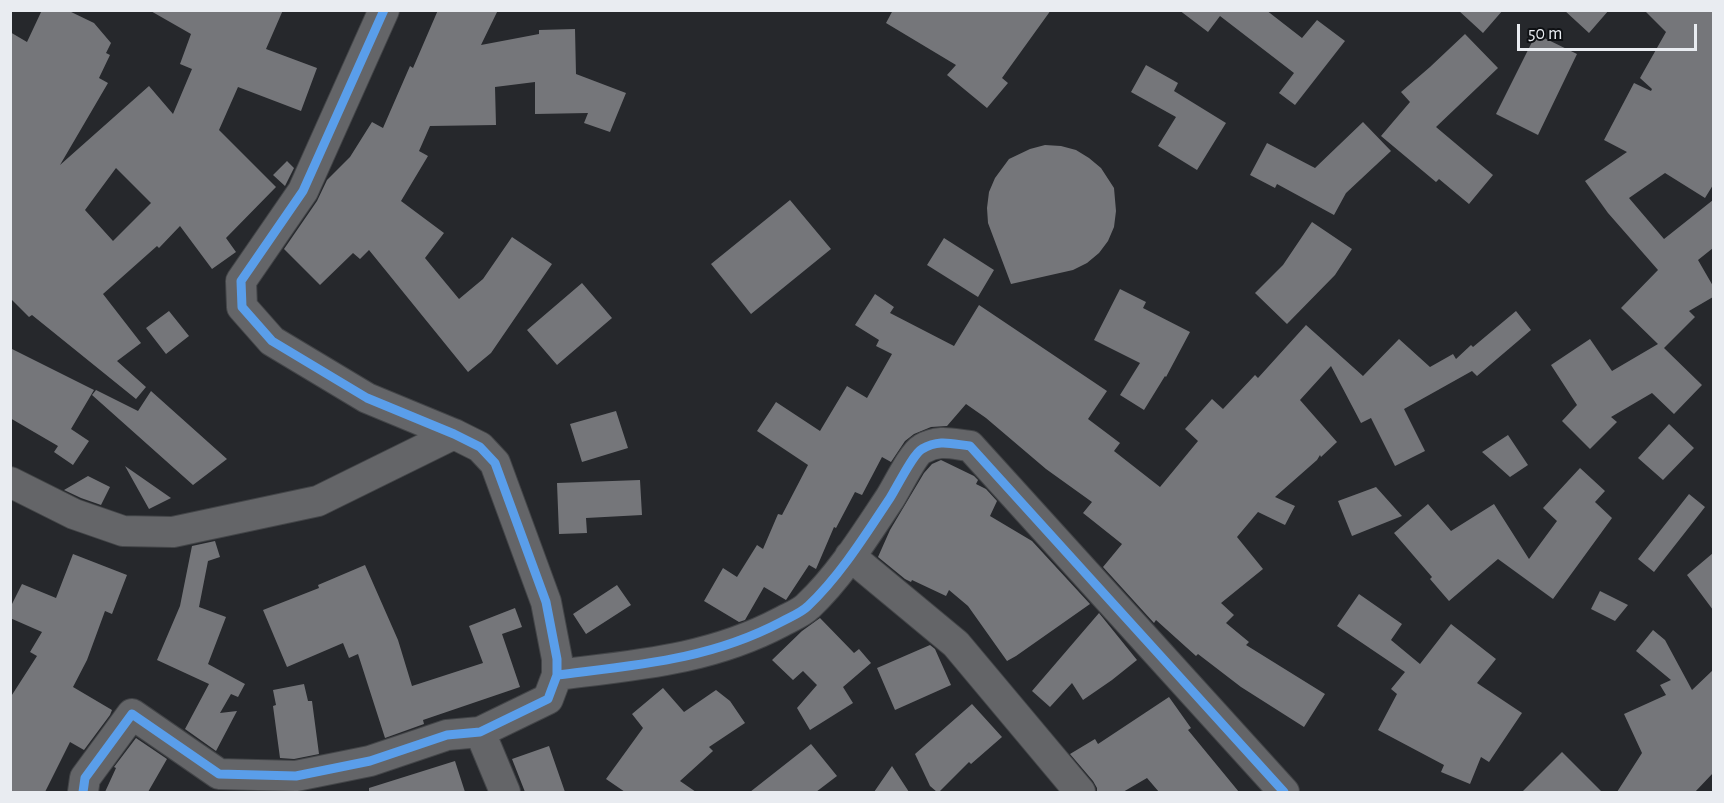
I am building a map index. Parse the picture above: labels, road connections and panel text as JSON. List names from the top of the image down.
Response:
{
  "scale_bar": "50 m"
}
